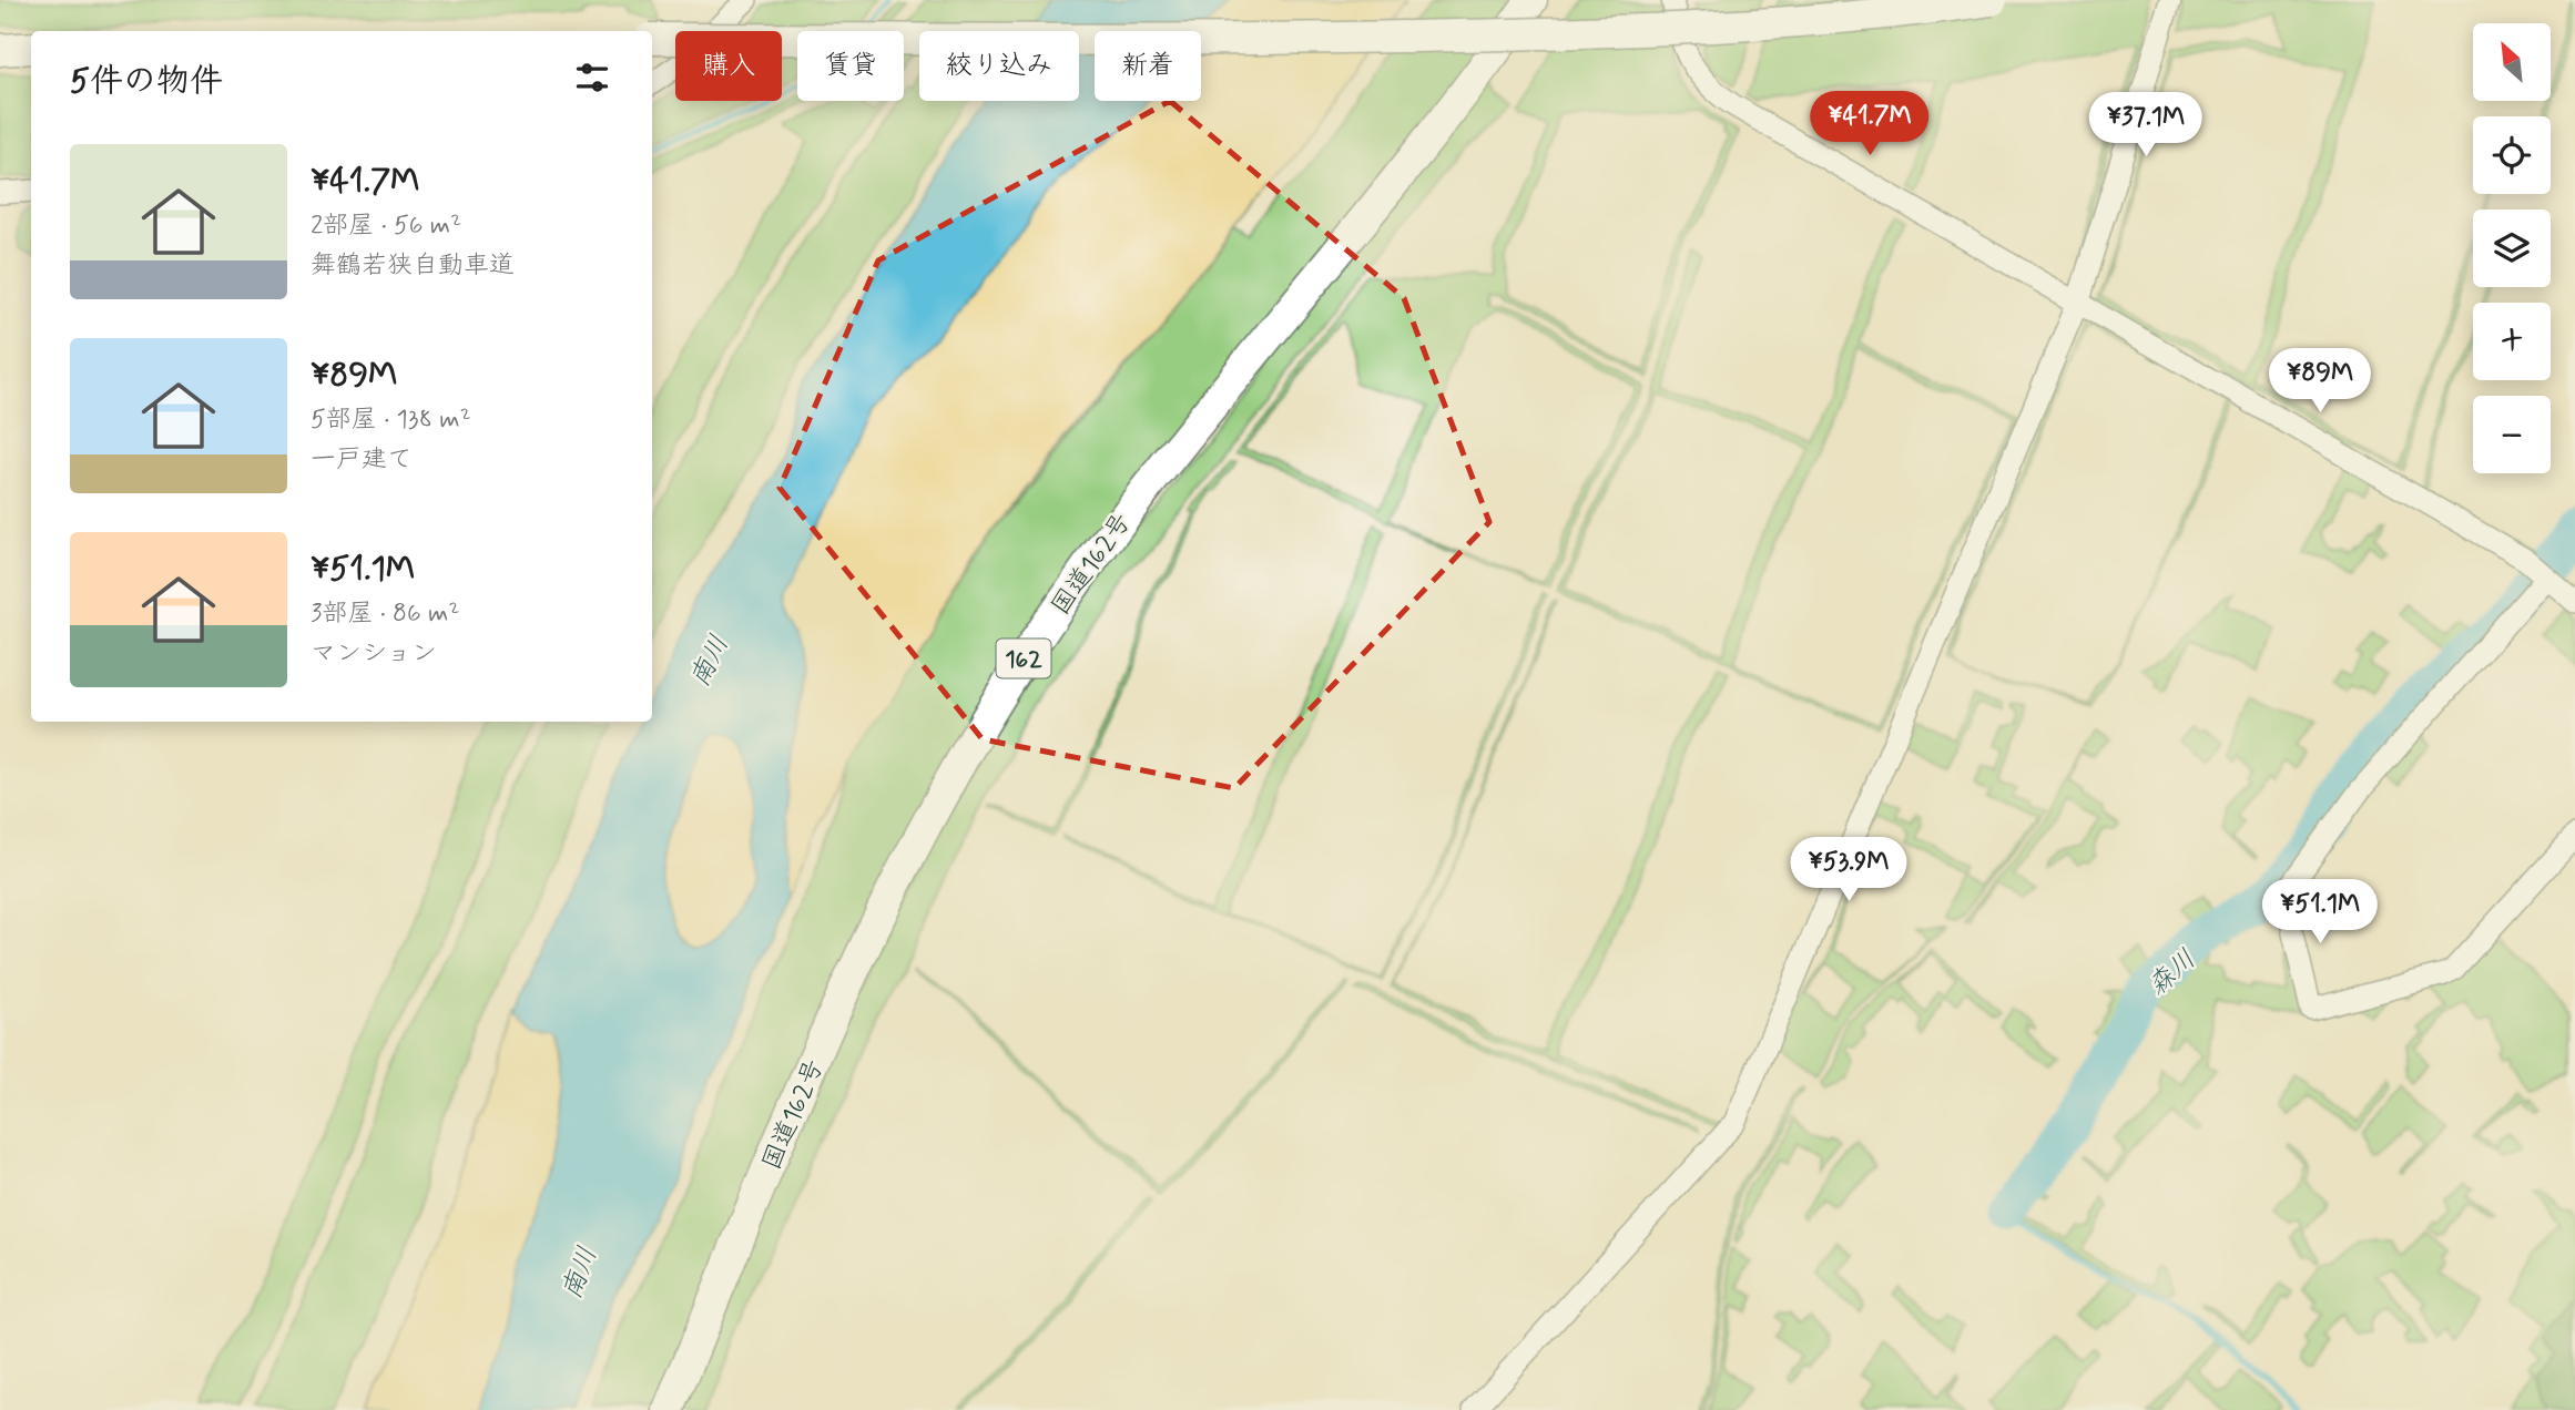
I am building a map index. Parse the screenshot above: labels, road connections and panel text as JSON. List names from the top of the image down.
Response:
{
  "streets": {
    "highway": ["国道162号", "162"]
  },
  "water": ["南川", "森川"],
  "north": "top left",
  "page": {
    "map_buttons": ["+", "−"],
    "chip": [
      "購入",
      "賃貸",
      "絞り込み",
      "新着"
    ],
    "heading": "5件の物件",
    "price": [
      "¥41.7M",
      "¥37.1M",
      "¥89M",
      "¥53.9M",
      "¥51.1M"
    ],
    "list": [
      {
        "name": "¥41.7M",
        "note": "2部屋 · 56 m² · 舞鶴若狭自動車道"
      },
      {
        "name": "¥89M",
        "note": "5部屋 · 138 m² · 一戸建て"
      },
      {
        "name": "¥51.1M",
        "note": "3部屋 · 86 m² · マンション"
      }
    ]
  }
}
